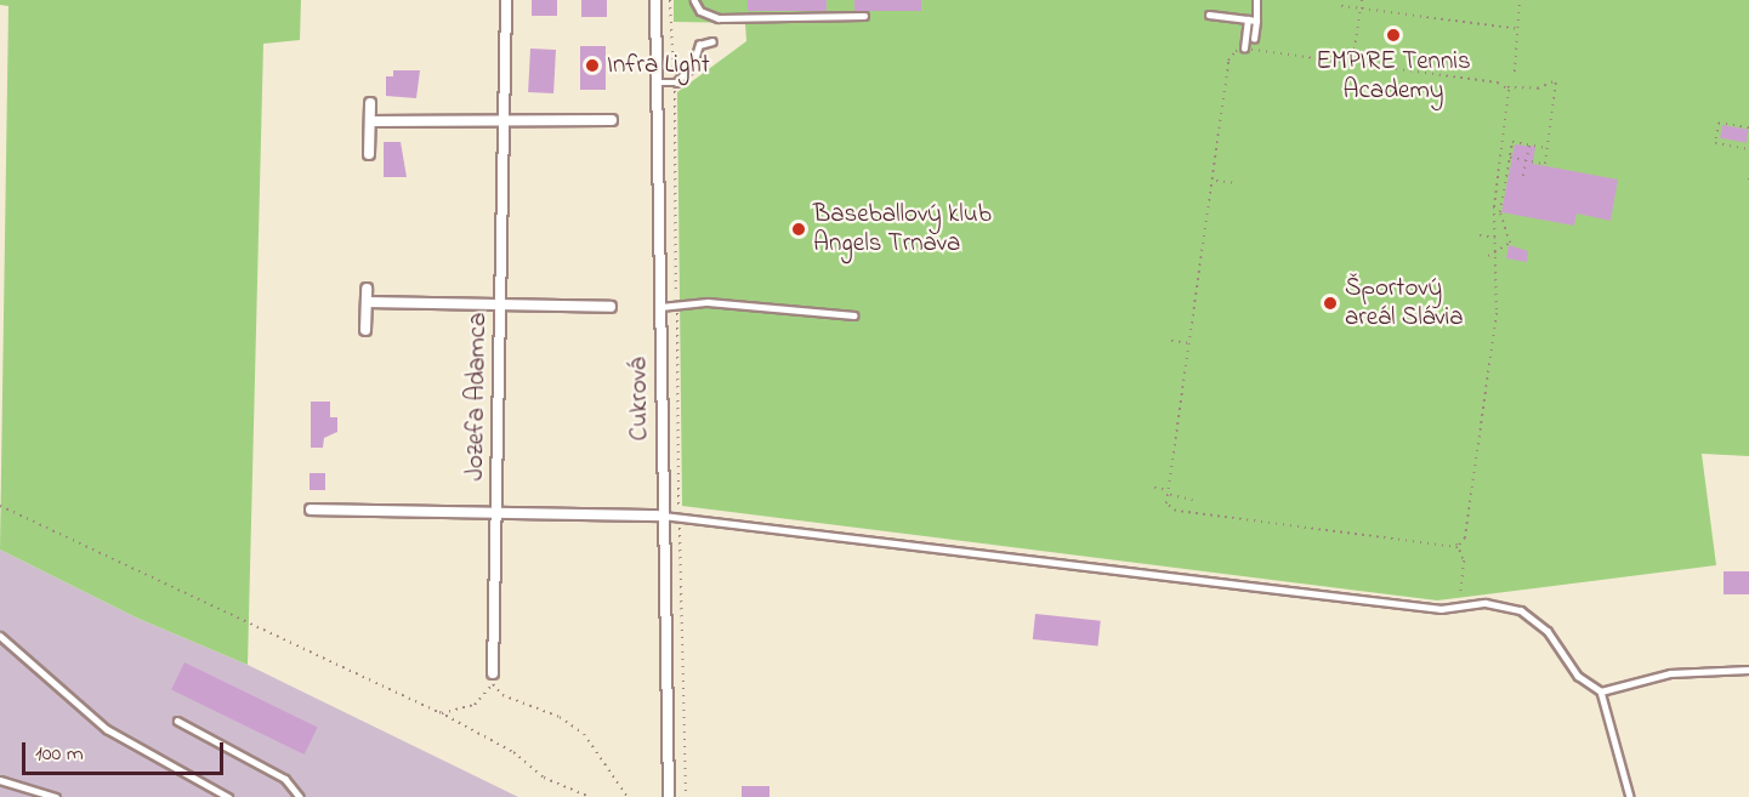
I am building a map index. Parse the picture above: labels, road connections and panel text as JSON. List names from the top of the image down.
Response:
{
  "streets": {
    "street": ["Jozefa Adamca", "Cukrová"]
  },
  "places": [
    "EMPIRE Tennis Academy",
    "Infra Light",
    "Baseballový klub Angels Trnava",
    "Športový areál Slávia"
  ],
  "scale_bar": "100 m"
}
